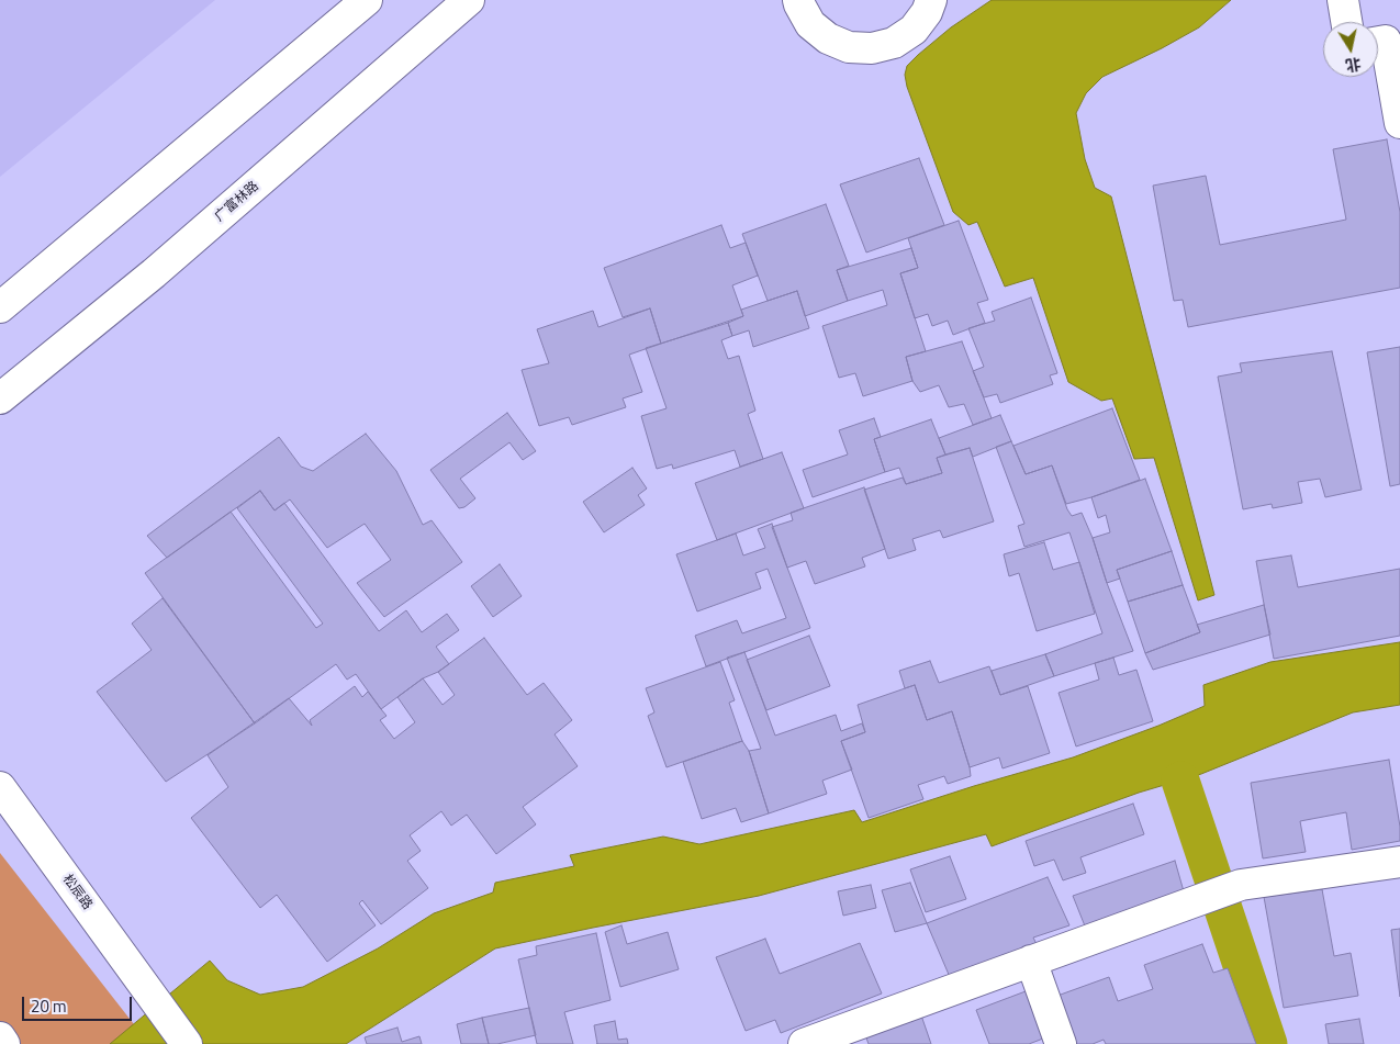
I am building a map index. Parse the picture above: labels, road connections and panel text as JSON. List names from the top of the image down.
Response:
{
  "streets": {
    "street": ["广富林路", "松辰路"]
  },
  "scale_bar": "20 m",
  "north": "bottom"
}
